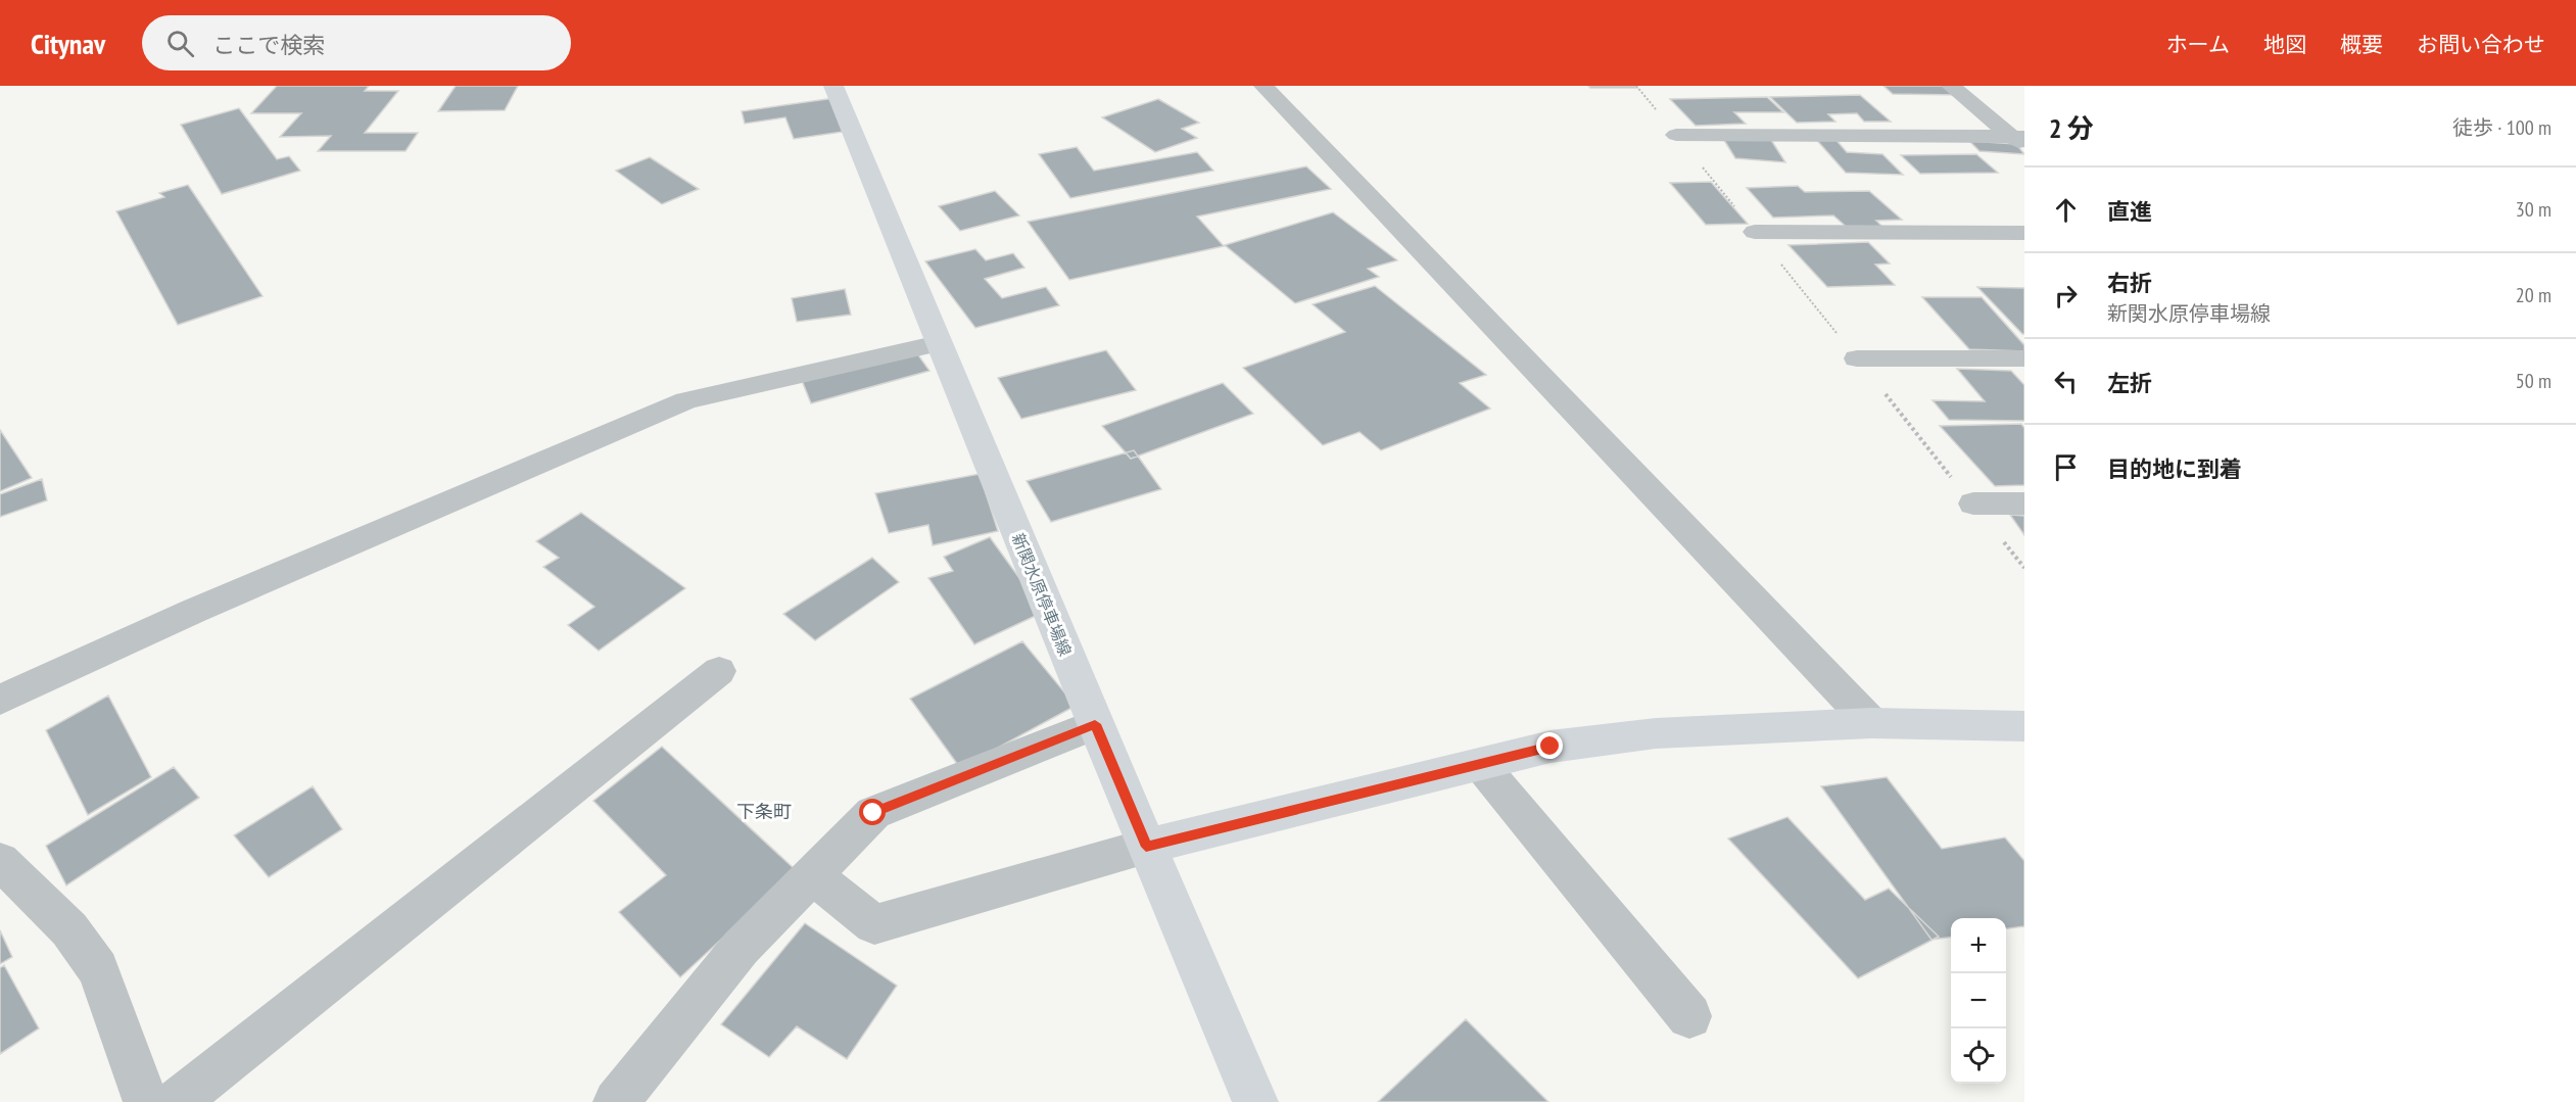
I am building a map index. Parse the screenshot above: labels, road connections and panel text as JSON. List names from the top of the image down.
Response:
{
  "streets": {
    "main road": ["新関水原停車場線"]
  },
  "districts": ["下条町"],
  "page": {
    "header": "Citynav",
    "search": "ここで検索",
    "nav": [
      "ホーム",
      "地図",
      "概要",
      "お問い合わせ"
    ],
    "heading": ["2 分", "徒歩 · 100 m"],
    "list": [
      ["直進", "30 m"],
      ["右折", "新関水原停車場線", "20 m"],
      ["左折", "50 m"],
      "目的地に到着"
    ],
    "map_buttons": ["+", "−"]
  }
}
